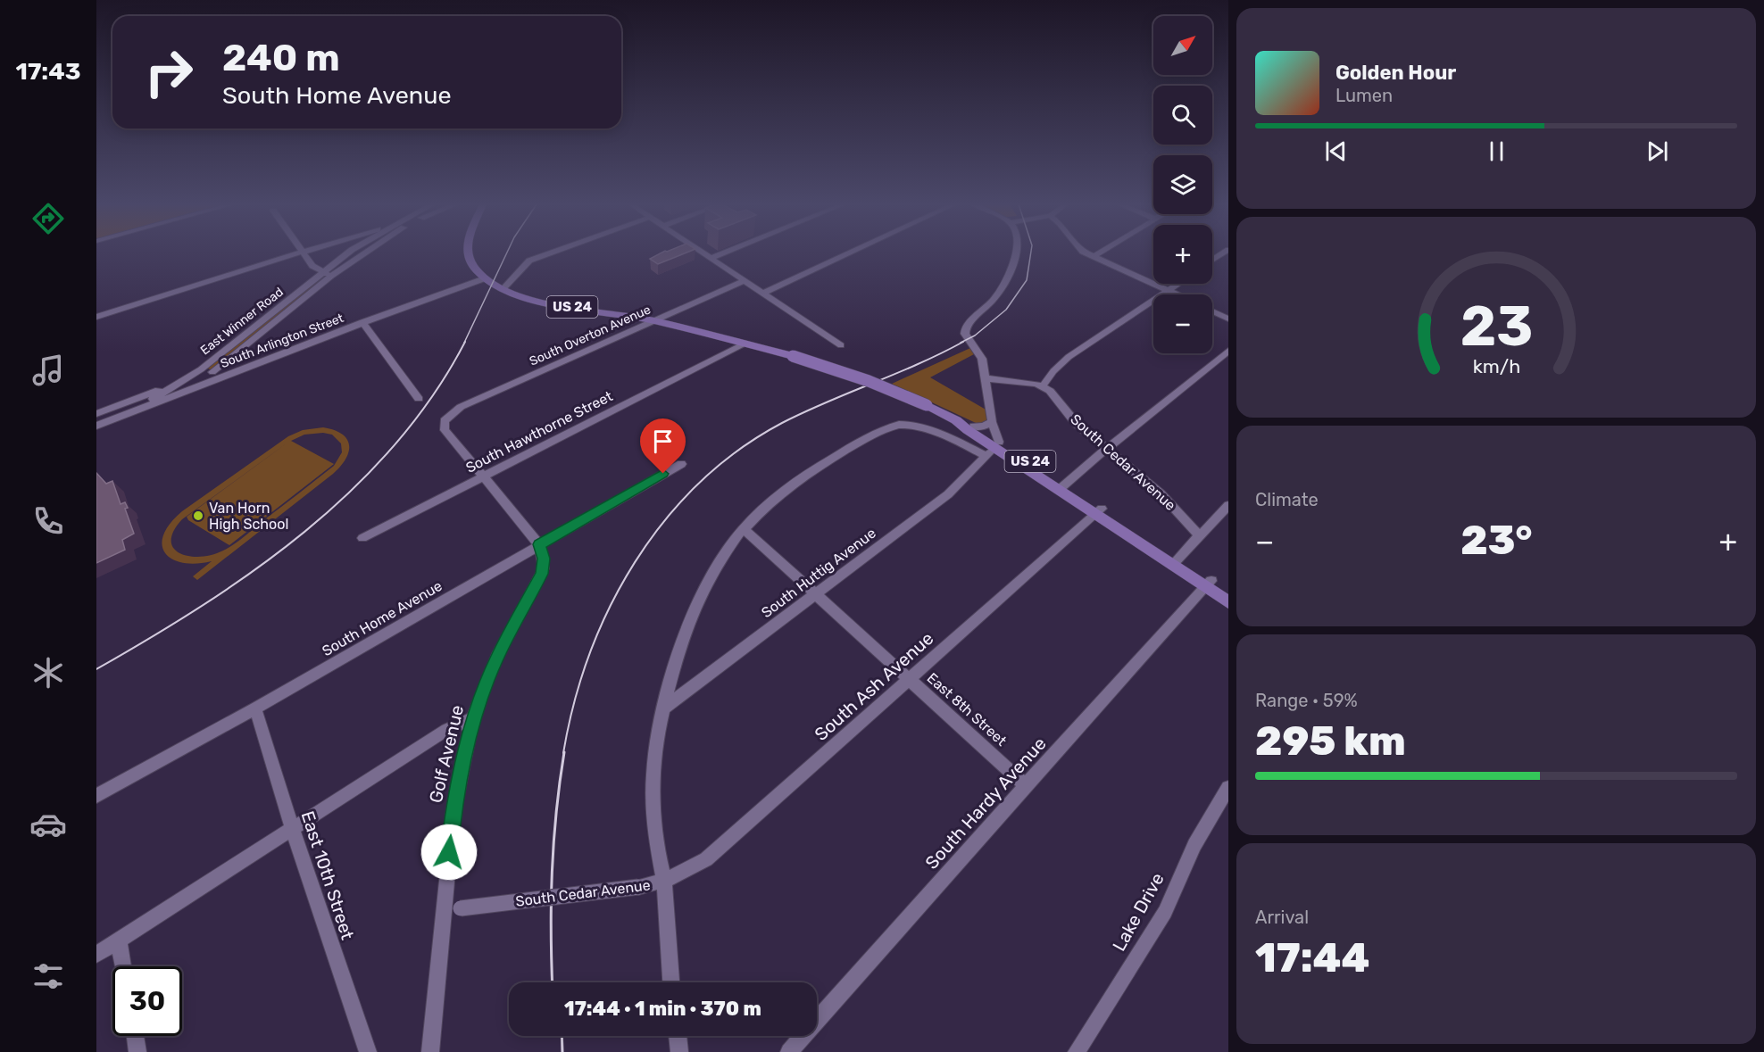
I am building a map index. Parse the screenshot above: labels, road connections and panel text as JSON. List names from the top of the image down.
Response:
{
  "streets": {
    "main road": ["US 24"],
    "street": [
      "East Winner Road",
      "South Overton Avenue",
      "South Arlington Street",
      "South Hawthorne Street",
      "South Cedar Avenue",
      "South Huttig Avenue",
      "South Home Avenue",
      "South Ash Avenue",
      "East 8th Street",
      "Golf Avenue",
      "South Hardy Avenue",
      "East 10th Street",
      "Lake Drive"
    ]
  },
  "crossings": [
    ["US 24", "South Overton Avenue"],
    ["US 24", "South Arlington Street"],
    ["US 24", "South Hawthorne Street"],
    ["US 24", "South Cedar Avenue"],
    ["US 24", "South Huttig Avenue"],
    ["US 24", "South Ash Avenue"],
    ["US 24", "South Hardy Avenue"],
    ["East Winner Road", "South Arlington Street"],
    ["South Overton Avenue", "South Hawthorne Street"],
    ["South Cedar Avenue", "South Huttig Avenue"],
    ["South Cedar Avenue", "South Ash Avenue"],
    ["South Cedar Avenue", "East 8th Street"],
    ["South Cedar Avenue", "Golf Avenue"],
    ["South Huttig Avenue", "East 8th Street"],
    ["South Home Avenue", "Golf Avenue"],
    ["South Home Avenue", "East 10th Street"],
    ["South Ash Avenue", "East 8th Street"],
    ["East 8th Street", "South Hardy Avenue"]
  ],
  "places": ["Van Horn High School"],
  "north": "top right",
  "page": {
    "tabs": "17:43",
    "map_buttons": ["+", "−"],
    "turn": ["240 m", "South Home Avenue"],
    "song": ["Golden Hour", "Lumen"],
    "tile": [
      "Climate",
      ["Range · 59%", "295 km"],
      ["Arrival", "17:44"]
    ],
    "heat": ["−", "23°", "+"],
    "limit": "30",
    "trip": "17:44 · 1 min · 370 m",
    "gauge": ["23", "km/h"]
  }
}
